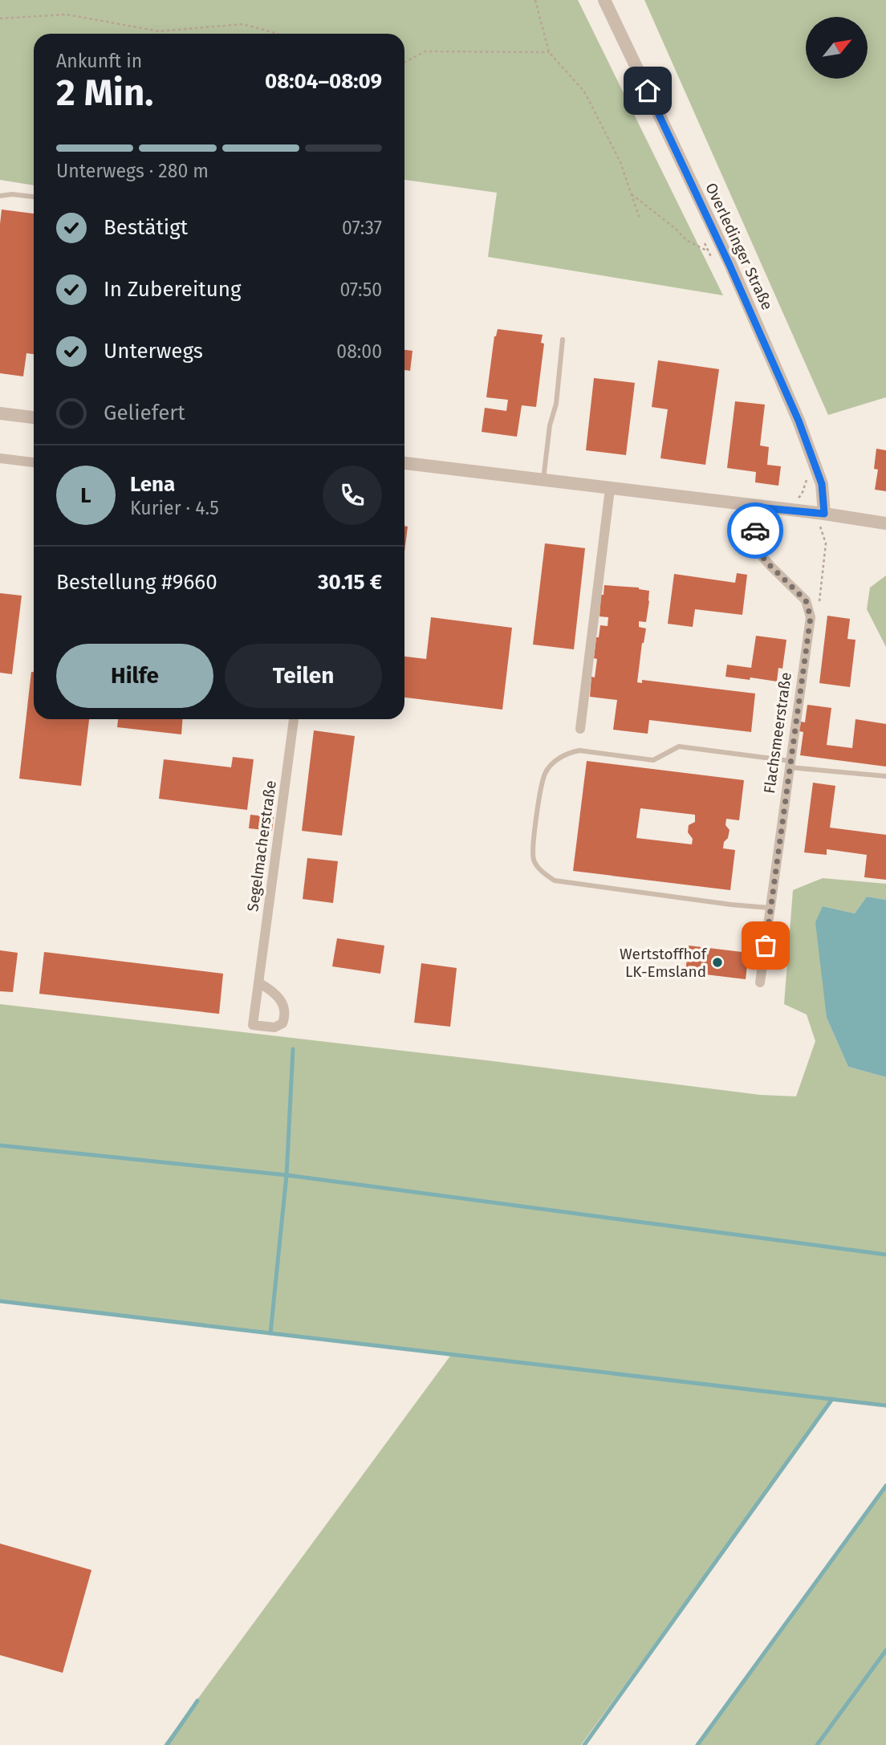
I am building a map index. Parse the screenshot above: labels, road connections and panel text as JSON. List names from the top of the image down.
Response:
{
  "streets": {
    "street": ["Overledinger Straße", "Flachsmeerstraße", "Segelmacherstraße"]
  },
  "places": ["Wertstoffhof LK-Emsland"],
  "north": "top right",
  "page": {
    "heading": ["2 Min.", "Ankunft in", "08:04–08:09"],
    "panel": [
      "Lena",
      "Kurier · 4.5",
      "Bestellung #9660",
      "30.15 €"
    ],
    "bar": "Unterwegs · 280 m",
    "list": [
      ["Bestätigt", "07:37"],
      ["In Zubereitung", "07:50"],
      ["Unterwegs", "08:00"],
      "Geliefert"
    ],
    "round": "L",
    "buttons": ["Hilfe", "Teilen"]
  }
}
